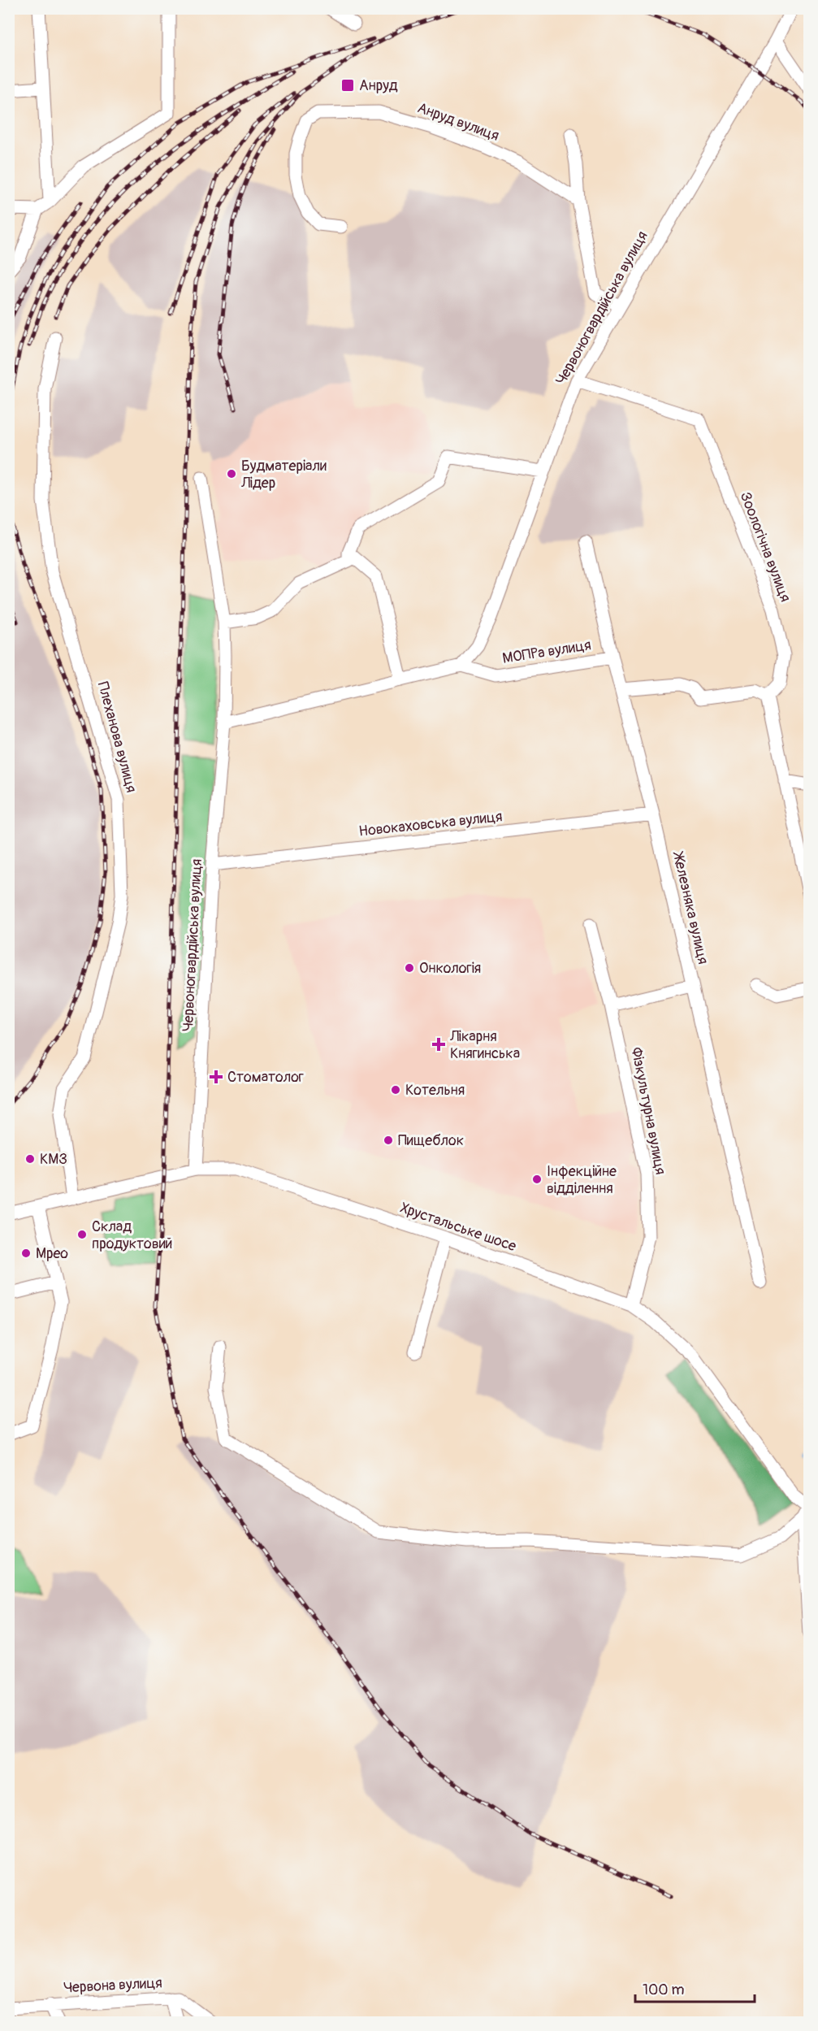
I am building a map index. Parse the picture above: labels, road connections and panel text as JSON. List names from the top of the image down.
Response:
{
  "streets": {
    "street": [
      "Анруд вулиця",
      "Червоногвардійська вулиця",
      "Зоологічна вулиця",
      "МОПРа вулиця",
      "Плеханова вулиця",
      "Новокаховська вулиця",
      "Железняка вулиця",
      "Фізкультурна вулиця",
      "Хрустальське шосе",
      "Червона вулиця"
    ]
  },
  "crossings": [
    ["Червоногвардійська вулиця", "Зоологічна вулиця"],
    ["Червоногвардійська вулиця", "МОПРа вулиця"],
    ["Червоногвардійська вулиця", "Новокаховська вулиця"],
    ["Червоногвардійська вулиця", "Хрустальське шосе"],
    ["МОПРа вулиця", "Железняка вулиця"],
    ["Плеханова вулиця", "Хрустальське шосе"],
    ["Новокаховська вулиця", "Железняка вулиця"],
    ["Фізкультурна вулиця", "Хрустальське шосе"]
  ],
  "places": {
    "transit": ["Анруд"],
    "other": [
      "Будматеріали Лідер",
      "Онкологія",
      "Котельня",
      "Пищеблок",
      "КМЗ",
      "Інфекційне відділення",
      "Склад продуктовий",
      "Мрео"
    ],
    "health": ["Лікарня Княгинська", "Стоматолог"]
  },
  "scale_bar": "100 m"
}
